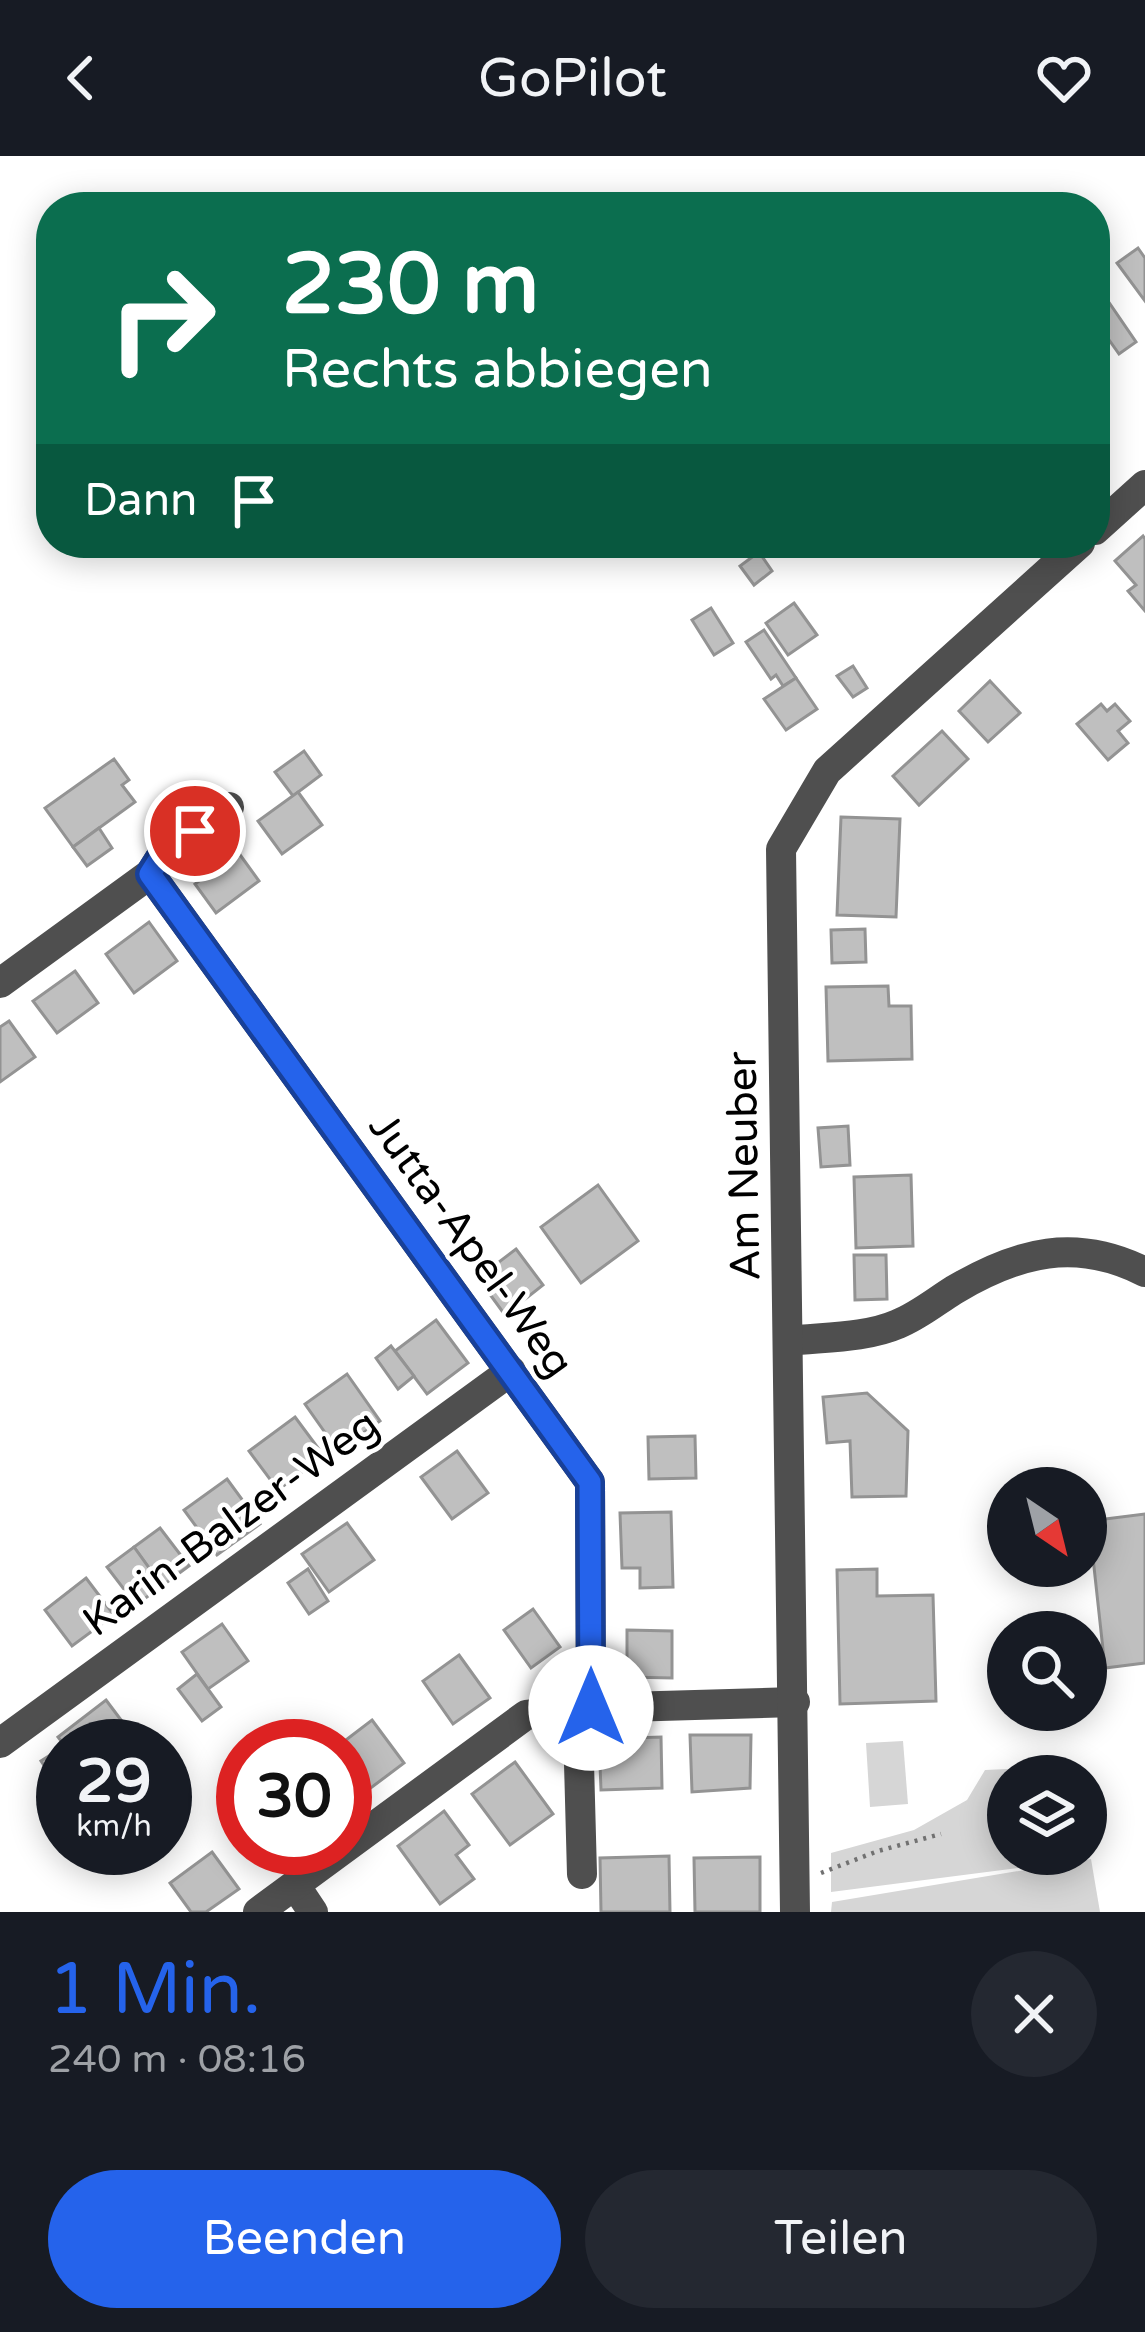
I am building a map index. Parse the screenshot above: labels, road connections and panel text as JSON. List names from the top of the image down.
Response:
{
  "streets": {
    "street": ["Am Neuber", "Jutta-Apel-Weg", "Karin-Balzer-Weg"]
  },
  "crossings": [
    ["Jutta-Apel-Weg", "Karin-Balzer-Weg"]
  ],
  "north": "bottom right",
  "page": {
    "header": "GoPilot",
    "turn": ["230 m", "Rechts abbiegen"],
    "then": "Dann",
    "speed": "29 km/h",
    "limit": "30",
    "heading": ["1 Min.", "240 m · 08:16"],
    "buttons": ["Beenden", "Teilen"]
  }
}
